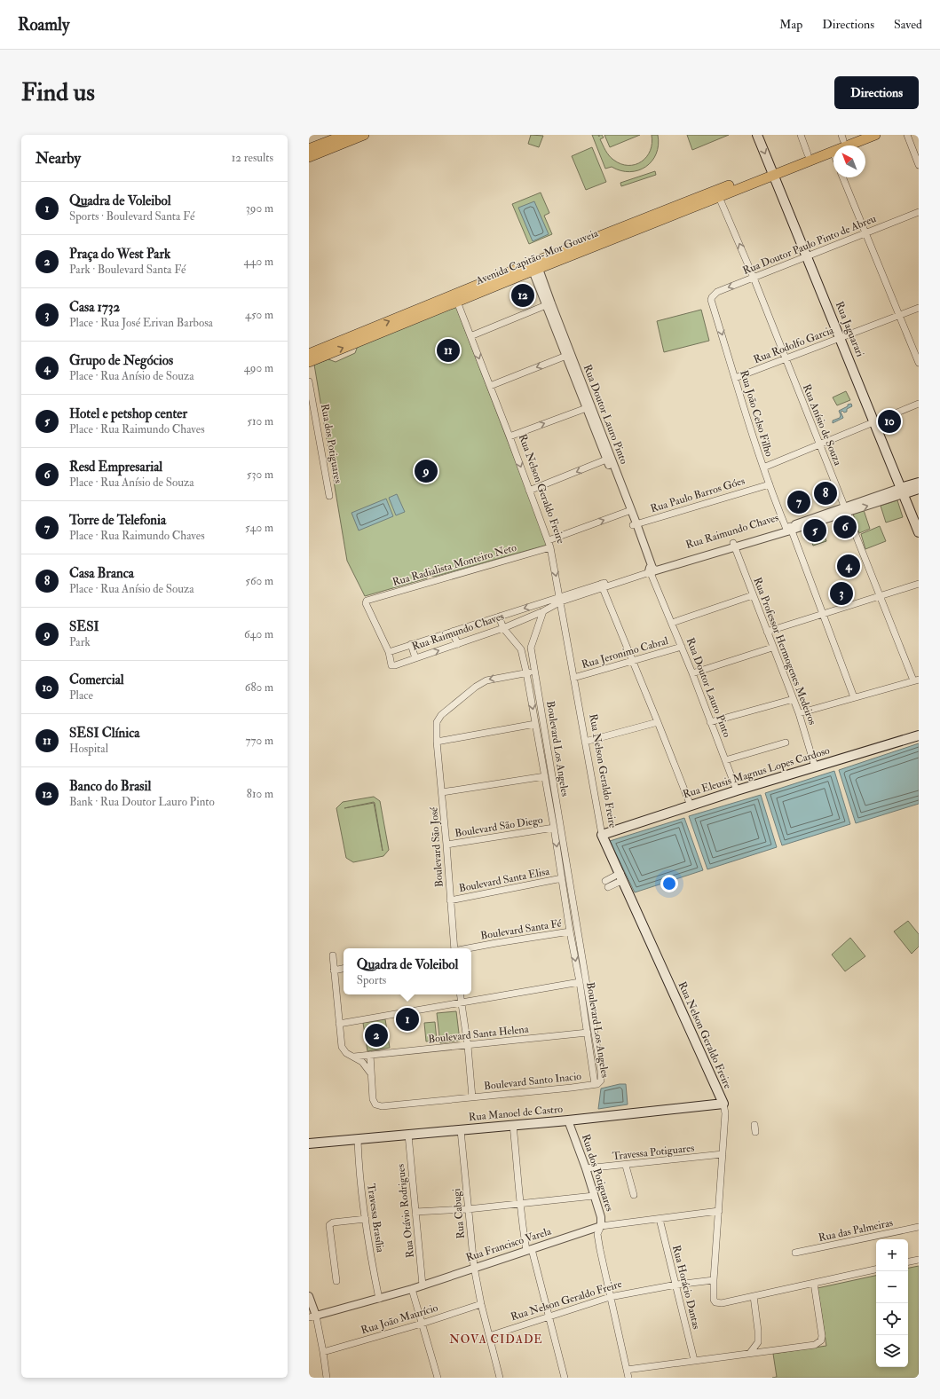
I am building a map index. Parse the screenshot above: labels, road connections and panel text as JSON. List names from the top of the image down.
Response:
{
  "streets": {
    "main road": [
      "Avenida Capitão-Mor Gouveia",
      "Rua Jaguarari",
      "Rua Nelson Geraldo Freire",
      "Rua Raimundo Chaves",
      "Rua Eleusis Magnus Lopes Cardoso",
      "Rua Manoel de Castro"
    ],
    "street": [
      "Rua Doutor Paulo Pinto de Abreu",
      "Rua Rodolfo Garcia",
      "Rua João Celso Filho",
      "Rua Doutor Lauro Pinto",
      "Rua Anísio de Souza",
      "Rua dos Potiguares",
      "Rua Paulo Barros Góes",
      "Rua Radialista Monteiro Neto",
      "Rua Professor Hermogenes Medeiros",
      "Rua Jeronimo Cabral",
      "Boulevard Los Angeles",
      "Boulevard São Diego",
      "Boulevard São José",
      "Boulevard Santa Elisa",
      "Boulevard Santa Fé",
      "Boulevard Santa Helena",
      "Boulevard Santo Inacio",
      "Travessa Potiguares",
      "Rua Otávio Rodrigues",
      "Rua Cabugi",
      "Travessa Brasília",
      "Rua das Palmeiras",
      "Rua Francisco Varela",
      "Rua Horácio Dantas",
      "Rua João Maurício"
    ]
  },
  "crossings": [
    ["Rua Doutor Paulo Pinto de Abreu", "Rua Jaguarari"],
    ["Rua Doutor Paulo Pinto de Abreu", "Rua João Celso Filho"],
    ["Rua Doutor Paulo Pinto de Abreu", "Rua Anísio de Souza"],
    ["Avenida Capitão-Mor Gouveia", "Rua Jaguarari"],
    ["Avenida Capitão-Mor Gouveia", "Rua Doutor Lauro Pinto"],
    ["Avenida Capitão-Mor Gouveia", "Rua Anísio de Souza"],
    ["Avenida Capitão-Mor Gouveia", "Rua Nelson Geraldo Freire"],
    ["Rua Jaguarari", "Rua Rodolfo Garcia"],
    ["Rua Jaguarari", "Rua Raimundo Chaves"],
    ["Rua Rodolfo Garcia", "Rua João Celso Filho"],
    ["Rua Rodolfo Garcia", "Rua Anísio de Souza"],
    ["Rua João Celso Filho", "Rua Paulo Barros Góes"],
    ["Rua João Celso Filho", "Rua Raimundo Chaves"],
    ["Rua Doutor Lauro Pinto", "Rua Paulo Barros Góes"],
    ["Rua Doutor Lauro Pinto", "Rua Raimundo Chaves"],
    ["Rua Doutor Lauro Pinto", "Rua Jeronimo Cabral"],
    ["Rua Doutor Lauro Pinto", "Rua Eleusis Magnus Lopes Cardoso"],
    ["Rua Anísio de Souza", "Rua Raimundo Chaves"],
    ["Rua dos Potiguares", "Rua Nelson Geraldo Freire"],
    ["Rua dos Potiguares", "Rua Manoel de Castro"],
    ["Rua dos Potiguares", "Travessa Potiguares"],
    ["Rua dos Potiguares", "Rua Francisco Varela"],
    ["Rua Nelson Geraldo Freire", "Rua Raimundo Chaves"],
    ["Rua Nelson Geraldo Freire", "Rua Radialista Monteiro Neto"],
    ["Rua Nelson Geraldo Freire", "Rua Jeronimo Cabral"],
    ["Rua Nelson Geraldo Freire", "Rua Eleusis Magnus Lopes Cardoso"],
    ["Rua Nelson Geraldo Freire", "Rua Manoel de Castro"],
    ["Rua Nelson Geraldo Freire", "Travessa Potiguares"],
    ["Rua Nelson Geraldo Freire", "Rua Cabugi"],
    ["Rua Nelson Geraldo Freire", "Rua Francisco Varela"],
    ["Rua Nelson Geraldo Freire", "Rua Horácio Dantas"],
    ["Rua Raimundo Chaves", "Rua Radialista Monteiro Neto"],
    ["Rua Raimundo Chaves", "Rua Professor Hermogenes Medeiros"],
    ["Rua Raimundo Chaves", "Boulevard Los Angeles"],
    ["Rua Professor Hermogenes Medeiros", "Rua Eleusis Magnus Lopes Cardoso"],
    ["Boulevard Los Angeles", "Boulevard São Diego"],
    ["Boulevard Los Angeles", "Boulevard São José"],
    ["Boulevard Los Angeles", "Boulevard Santa Elisa"],
    ["Boulevard Los Angeles", "Boulevard Santa Fé"],
    ["Boulevard Los Angeles", "Boulevard Santa Helena"],
    ["Boulevard Los Angeles", "Boulevard Santo Inacio"],
    ["Boulevard São Diego", "Boulevard São José"],
    ["Boulevard São José", "Boulevard Santa Elisa"],
    ["Rua Manoel de Castro", "Rua Otávio Rodrigues"],
    ["Rua Manoel de Castro", "Rua Cabugi"],
    ["Rua Manoel de Castro", "Travessa Brasília"],
    ["Rua Otávio Rodrigues", "Rua Francisco Varela"],
    ["Rua Cabugi", "Rua Francisco Varela"],
    ["Rua Cabugi", "Rua João Maurício"],
    ["Travessa Brasília", "Rua Francisco Varela"],
    ["Rua Francisco Varela", "Rua Horácio Dantas"]
  ],
  "districts": ["NOVA CIDADE"],
  "north": "top left",
  "page": {
    "header": "Roamly",
    "nav": ["Map", "Directions", "Saved"],
    "buttons": "Directions",
    "title": "Find us",
    "heading": ["Nearby", "12 results"],
    "list": [
      {
        "mark": "1",
        "name": "Quadra de Voleibol",
        "note": "Sports · Boulevard Santa Fé",
        "value": "390 m"
      },
      {
        "mark": "2",
        "name": "Praça do West Park",
        "note": "Park · Boulevard Santa Fé",
        "value": "440 m"
      },
      {
        "mark": "3",
        "name": "Casa 1732",
        "note": "Place · Rua José Erivan Barbosa",
        "value": "450 m"
      },
      {
        "mark": "4",
        "name": "Grupo de Negócios",
        "note": "Place · Rua Anísio de Souza",
        "value": "490 m"
      },
      {
        "mark": "5",
        "name": "Hotel e petshop center",
        "note": "Place · Rua Raimundo Chaves",
        "value": "510 m"
      },
      {
        "mark": "6",
        "name": "Resd Empresarial",
        "note": "Place · Rua Anísio de Souza",
        "value": "530 m"
      },
      {
        "mark": "7",
        "name": "Torre de Telefonia",
        "note": "Place · Rua Raimundo Chaves",
        "value": "540 m"
      },
      {
        "mark": "8",
        "name": "Casa Branca",
        "note": "Place · Rua Anísio de Souza",
        "value": "560 m"
      },
      {
        "mark": "9",
        "name": "SESI",
        "note": "Park",
        "value": "640 m"
      },
      {
        "mark": "10",
        "name": "Comercial",
        "note": "Place",
        "value": "680 m"
      },
      {
        "mark": "11",
        "name": "SESI Clínica",
        "note": "Hospital",
        "value": "770 m"
      },
      {
        "mark": "12",
        "name": "Banco do Brasil",
        "note": "Bank · Rua Doutor Lauro Pinto",
        "value": "810 m"
      }
    ],
    "pins": [
      "12",
      "11",
      "10",
      "9",
      "8",
      "7",
      "6",
      "5",
      "4",
      "3",
      "1",
      "2"
    ],
    "popup": ["Quadra de Voleibol", "Sports"],
    "map_buttons": ["+", "−"]
  }
}
